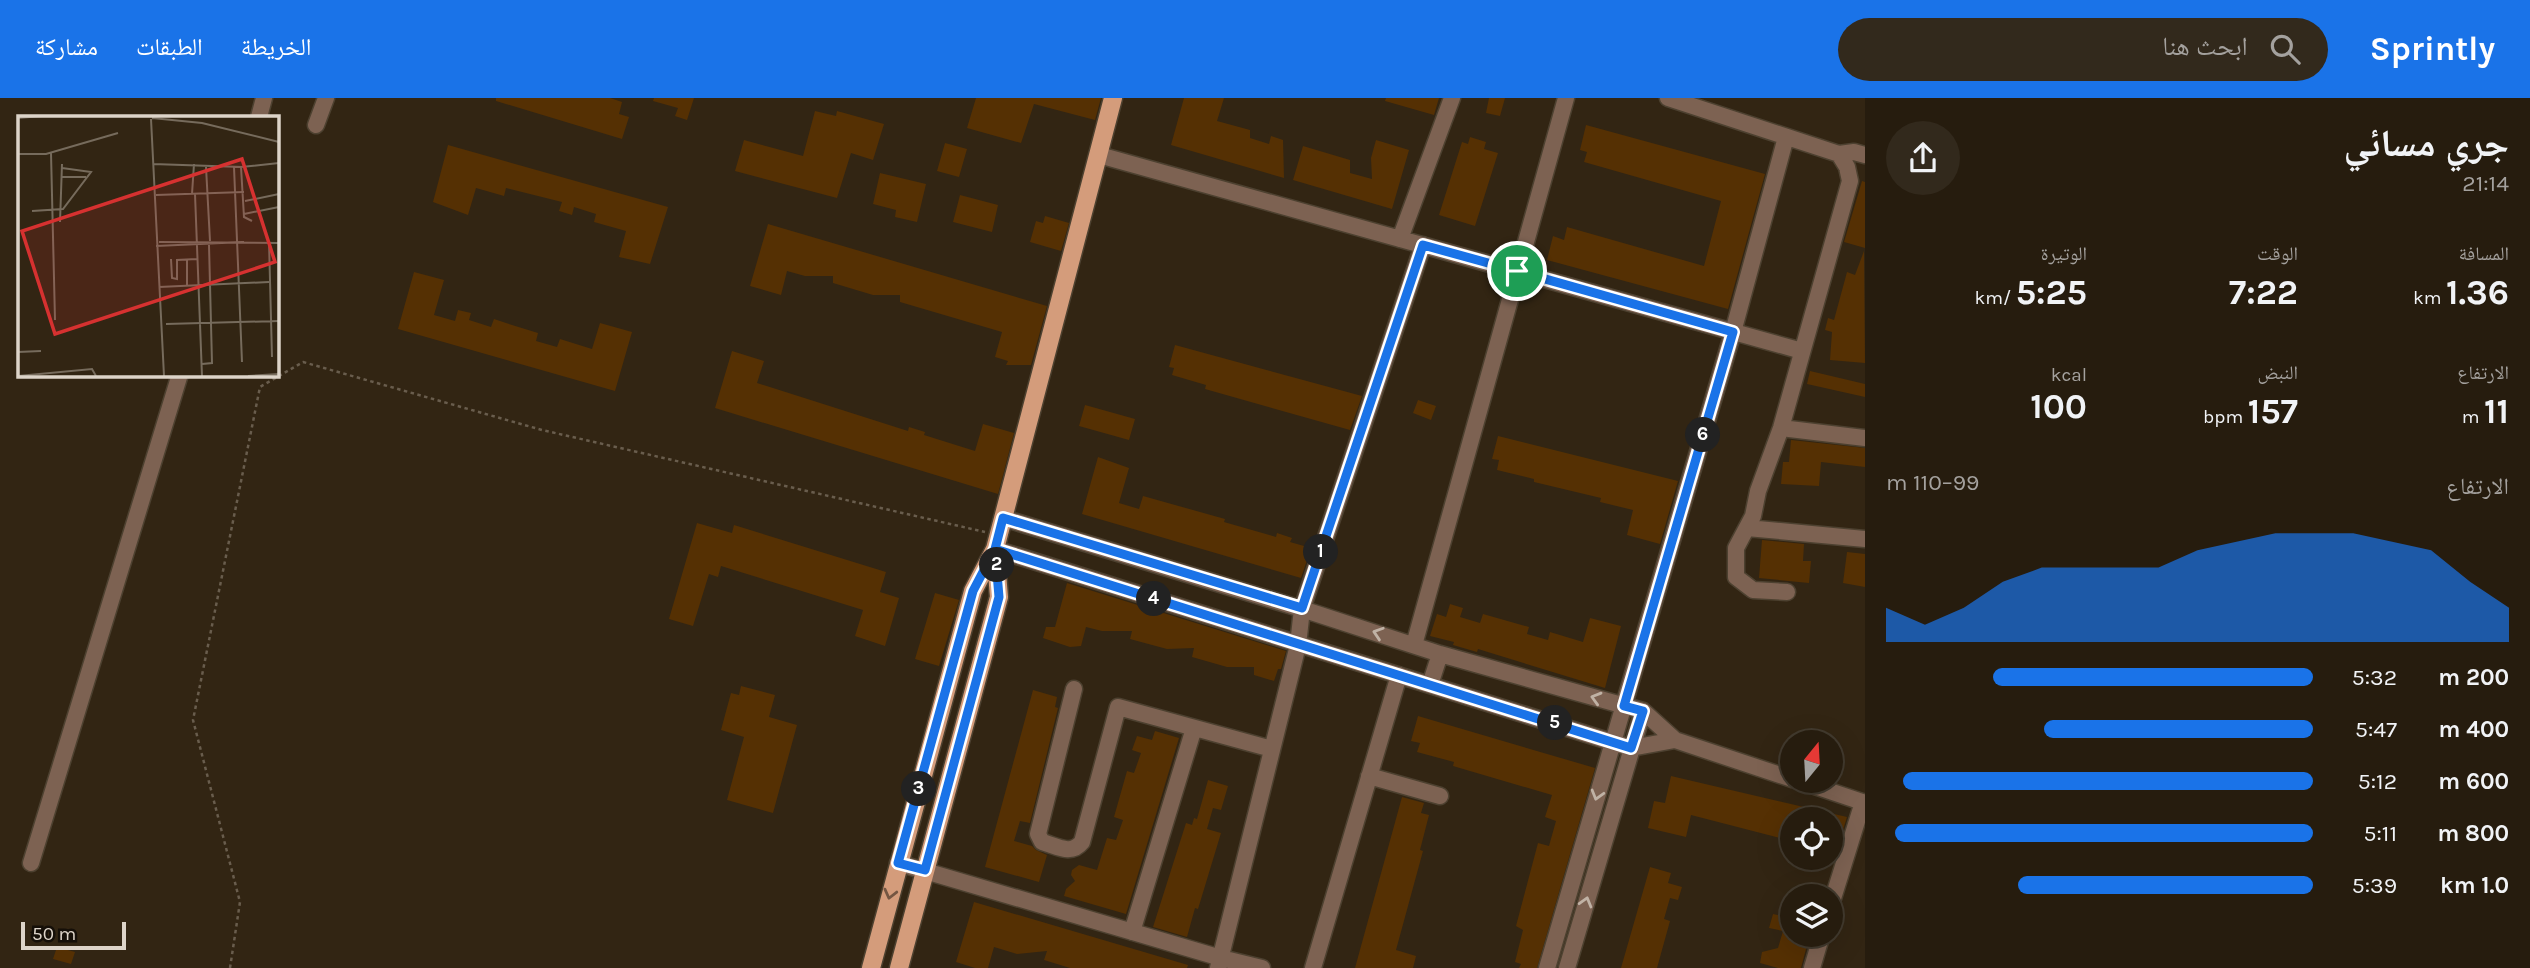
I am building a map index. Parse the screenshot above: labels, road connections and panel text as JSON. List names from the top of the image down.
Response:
{
  "scale_bar": "50 m",
  "north": "top",
  "page": {
    "header": "Sprintly",
    "search": "ابحث هنا",
    "nav": ["الخريطة", "الطبقات", "مشاركة"],
    "heading": ["جري مسائي", "21:14"],
    "stats": [
      ["المسافة", "1.36 km"],
      ["الوقت", "7:22"],
      ["الوتيرة", "5:25 /km"],
      ["الارتفاع", "11 m"],
      ["النبض", "157 bpm"],
      ["kcal", "100"]
    ],
    "pins": [
      "6",
      "1",
      "2",
      "4",
      "5",
      "3"
    ],
    "chart": ["الارتفاع", "99–110 m"],
    "list": [
      {
        "name": "200 m",
        "note": "5:32"
      },
      {
        "name": "400 m",
        "note": "5:47"
      },
      {
        "name": "600 m",
        "note": "5:12"
      },
      {
        "name": "800 m",
        "note": "5:11"
      },
      {
        "name": "1.0 km",
        "note": "5:39"
      }
    ],
    "scale": "50 m"
  }
}
